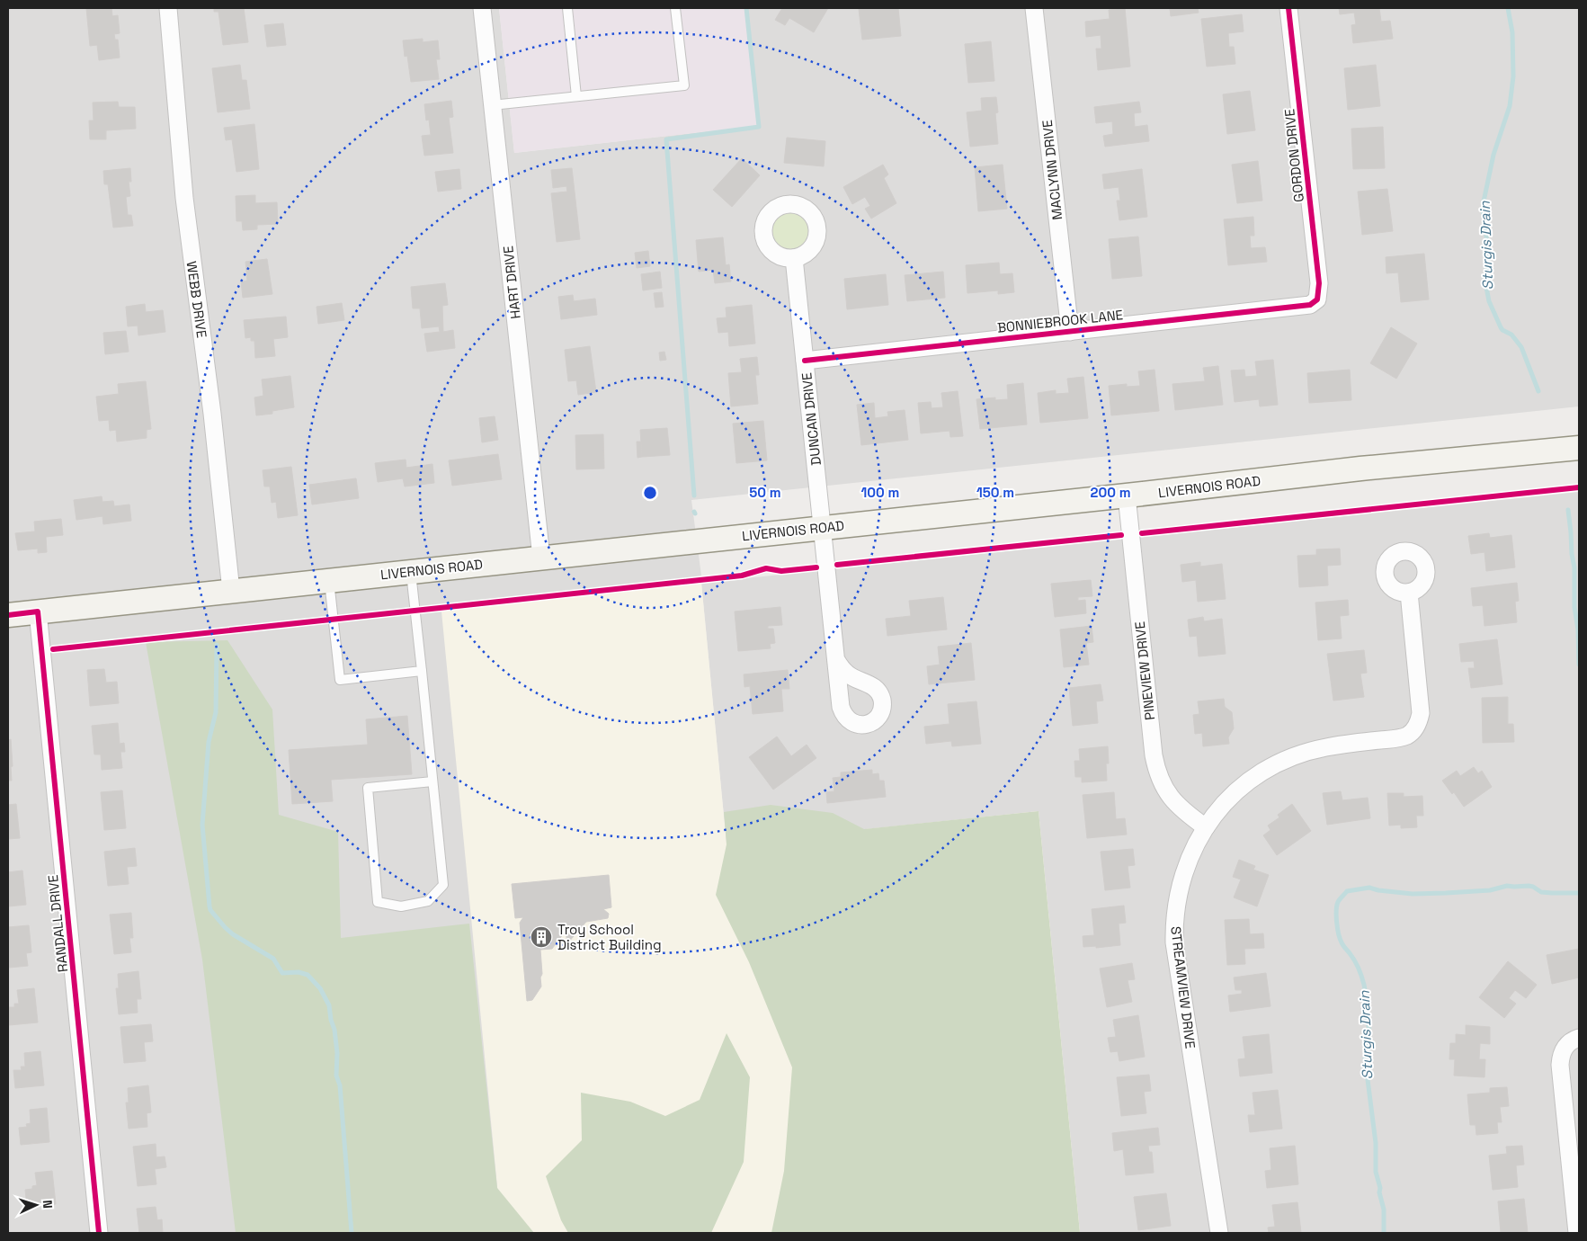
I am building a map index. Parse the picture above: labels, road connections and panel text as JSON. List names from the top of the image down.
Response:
{
  "streets": {
    "main road": ["LIVERNOIS ROAD"],
    "street": [
      "GORDON DRIVE",
      "MACLYNN DRIVE",
      "HART DRIVE",
      "WEBB DRIVE",
      "BONNIEBROOK LANE",
      "DUNCAN DRIVE",
      "PINEVIEW DRIVE",
      "RANDALL DRIVE",
      "STREAMVIEW DRIVE"
    ]
  },
  "crossings": [
    ["GORDON DRIVE", "BONNIEBROOK LANE"],
    ["MACLYNN DRIVE", "BONNIEBROOK LANE"],
    ["HART DRIVE", "LIVERNOIS ROAD"],
    ["WEBB DRIVE", "LIVERNOIS ROAD"],
    ["BONNIEBROOK LANE", "DUNCAN DRIVE"],
    ["DUNCAN DRIVE", "LIVERNOIS ROAD"],
    ["LIVERNOIS ROAD", "PINEVIEW DRIVE"],
    ["LIVERNOIS ROAD", "RANDALL DRIVE"],
    ["PINEVIEW DRIVE", "STREAMVIEW DRIVE"]
  ],
  "water": ["Sturgis Drain"],
  "places": {
    "building": ["Troy School District Building"]
  },
  "north": "right",
  "rings": [
    "50 m",
    "100 m",
    "150 m",
    "200 m"
  ]
}
